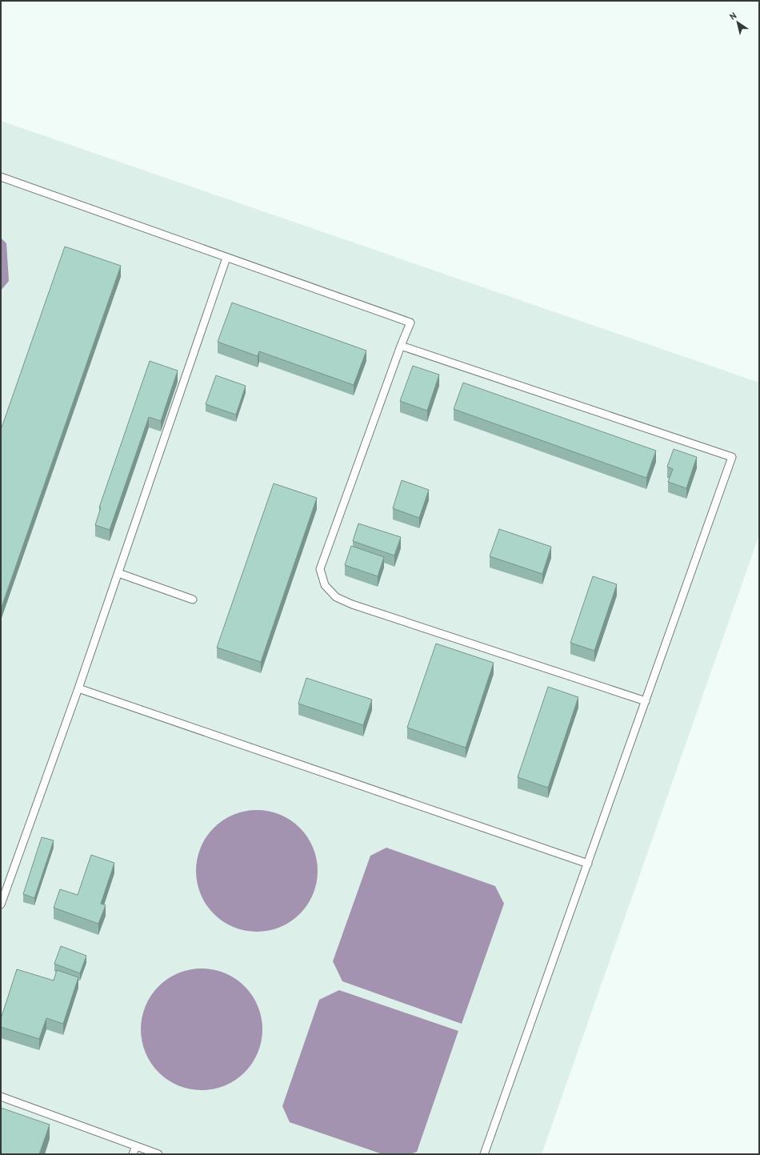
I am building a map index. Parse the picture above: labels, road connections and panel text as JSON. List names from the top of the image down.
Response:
{
  "north": "top left"
}
